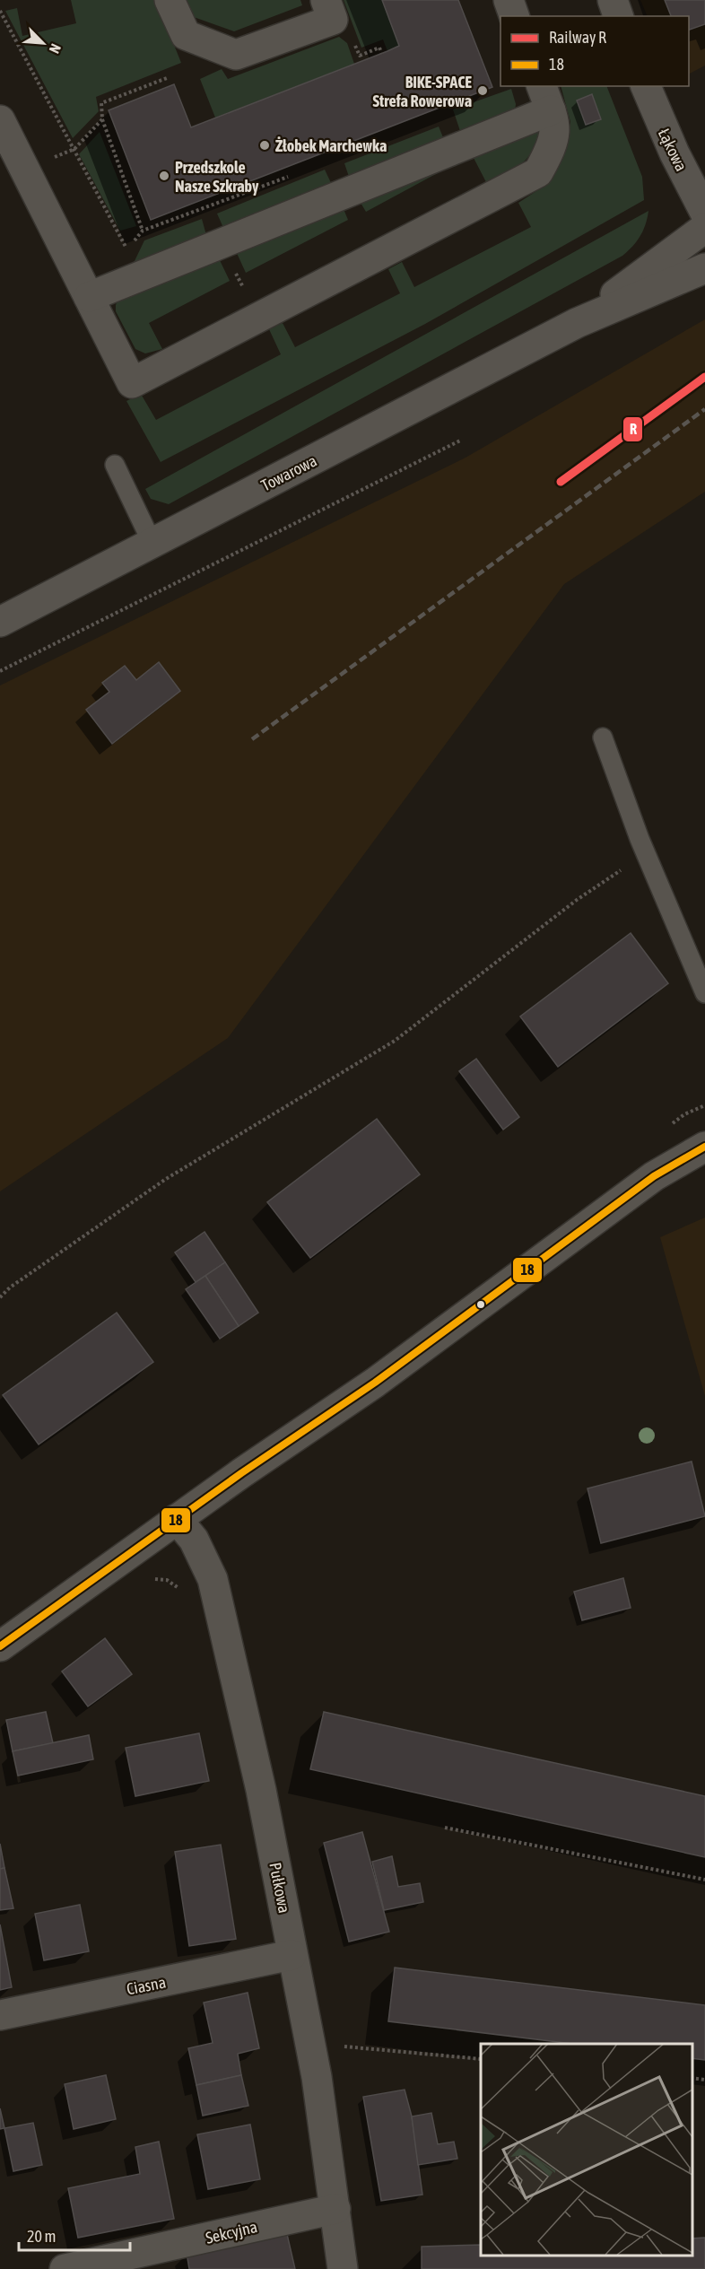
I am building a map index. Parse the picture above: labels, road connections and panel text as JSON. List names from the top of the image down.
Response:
{
  "streets": {
    "street": [
      "Łąkowa",
      "Towarowa",
      "Pułkowa",
      "Ciasna",
      "Sekcyjna"
    ]
  },
  "crossings": [
    ["Pułkowa", "Ciasna"],
    ["Pułkowa", "Sekcyjna"]
  ],
  "places": ["BIKE-SPACE Strefa Rowerowa", "Żłobek Marchewka", "Przedszkole Nasze Szkraby"],
  "lines": ["rail line R", "transit line 18"],
  "legend": ["Railway R", "18"],
  "scale_bar": "20 m",
  "north": "bottom right"
}
